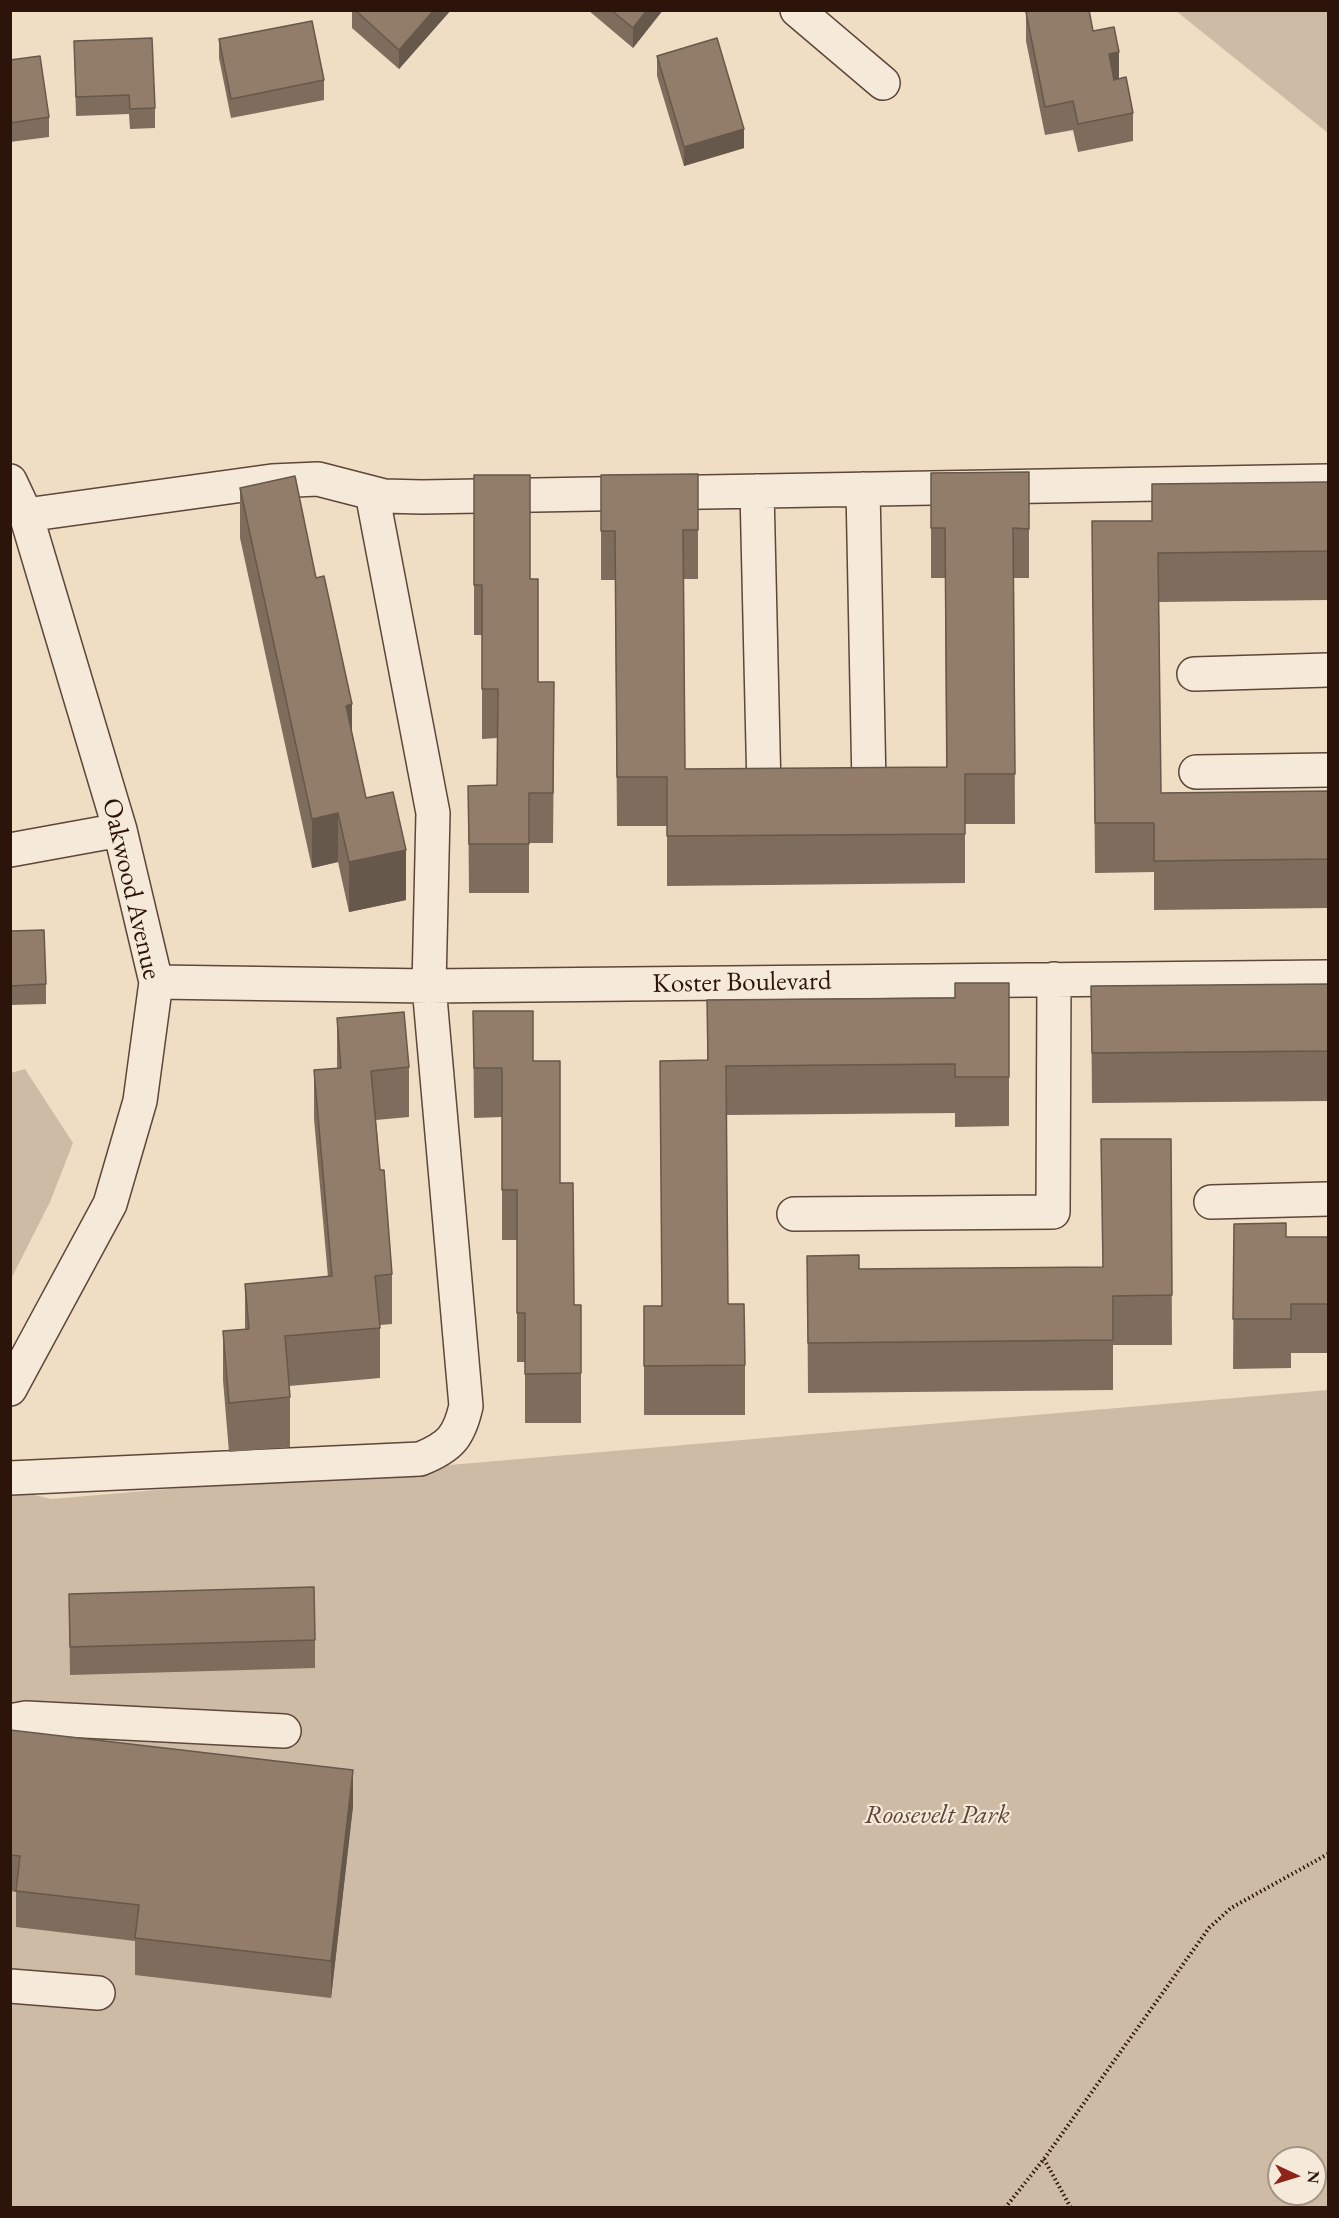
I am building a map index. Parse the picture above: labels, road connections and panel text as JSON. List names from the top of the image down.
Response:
{
  "streets": {
    "street": ["Oakwood Avenue", "Koster Boulevard"]
  },
  "crossings": [
    ["Oakwood Avenue", "Koster Boulevard"]
  ],
  "parks": ["Roosevelt Park"],
  "north": "right"
}
